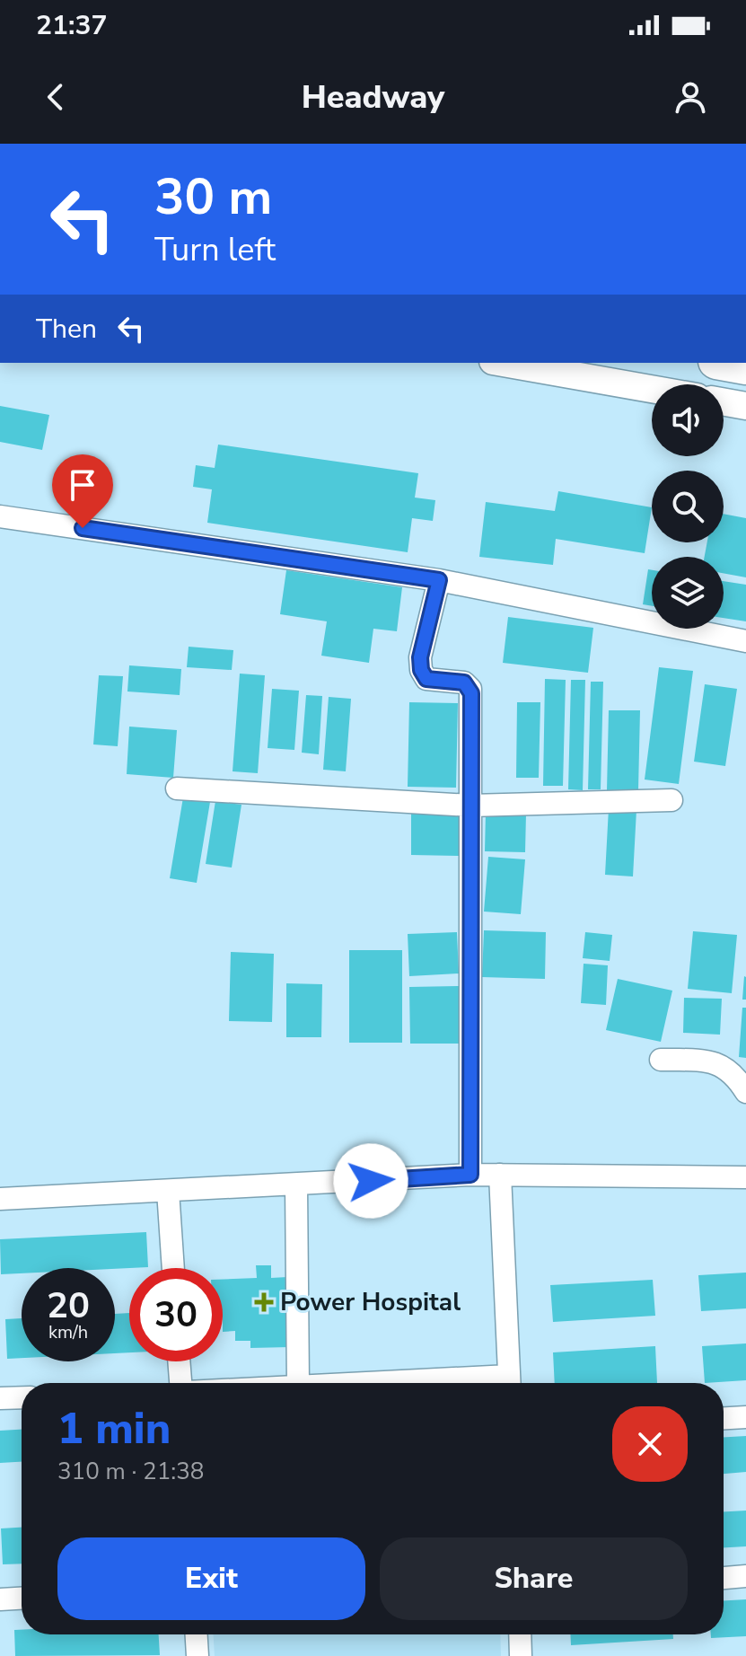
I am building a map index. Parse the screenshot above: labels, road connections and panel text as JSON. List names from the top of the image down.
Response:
{
  "places": {
    "health": ["Power Hospital"]
  },
  "page": {
    "status": "21:37",
    "header": "Headway",
    "turn": ["30 m", "Turn left"],
    "then": "Then",
    "speed": "20 km/h",
    "limit": "30",
    "heading": ["1 min", "310 m · 21:38"],
    "buttons": ["Exit", "Share"]
  }
}
